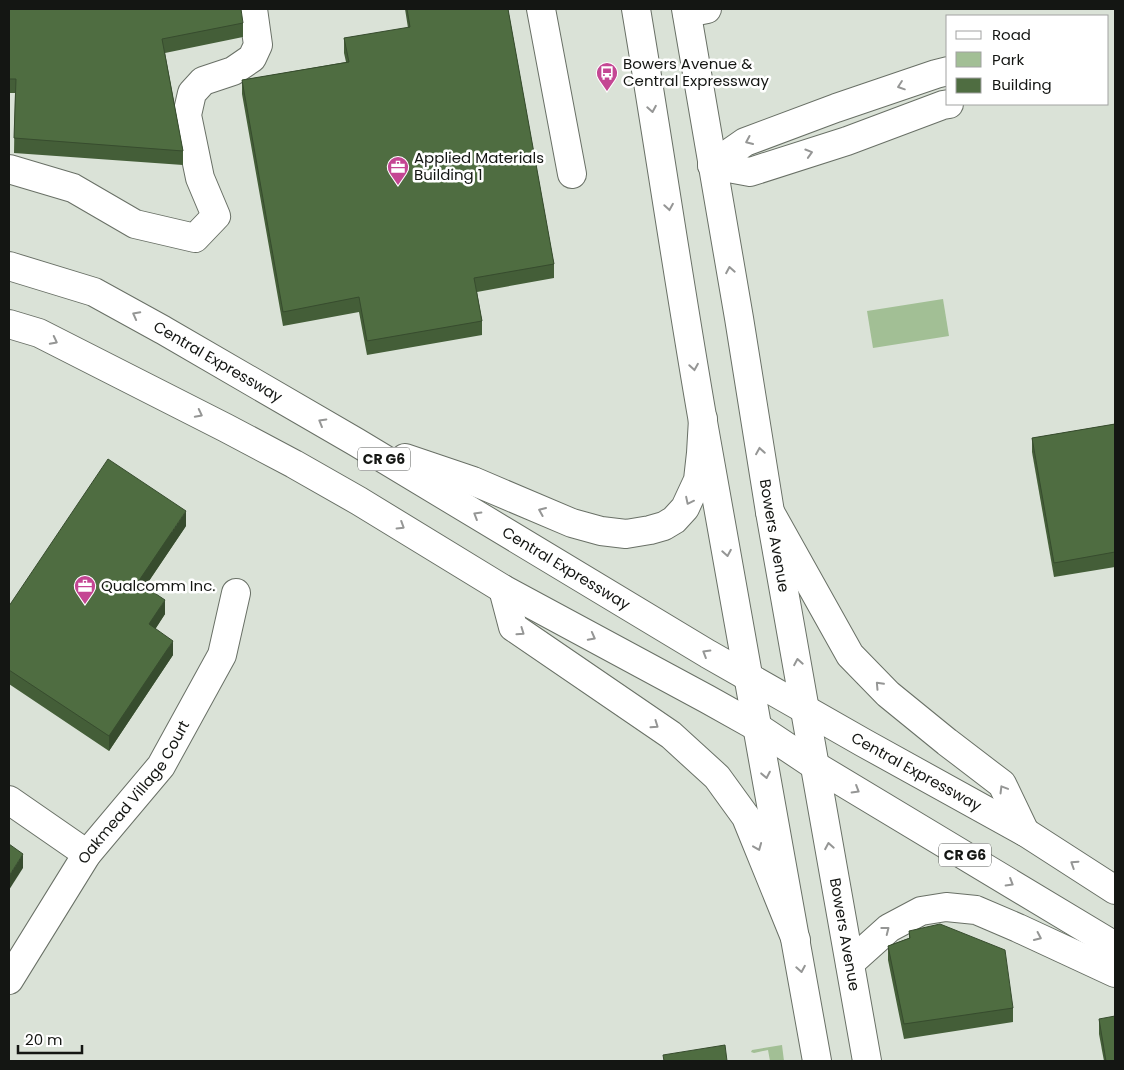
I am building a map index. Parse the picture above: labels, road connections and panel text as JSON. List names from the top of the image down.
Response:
{
  "streets": {
    "main road": [
      "Central Expressway",
      "CR G6",
      "Bowers Avenue",
      "Oakmead Village Court"
    ]
  },
  "crossings": [
    ["Central Expressway", "Bowers Avenue"],
    ["CR G6", "Bowers Avenue"]
  ],
  "places": {
    "bus stop": ["Bowers Avenue & Central Expressway"],
    "office": ["Applied Materials Building 1", "Qualcomm Inc."]
  },
  "legend": ["Road", "Park", "Building"],
  "scale_bar": "20 m"
}
